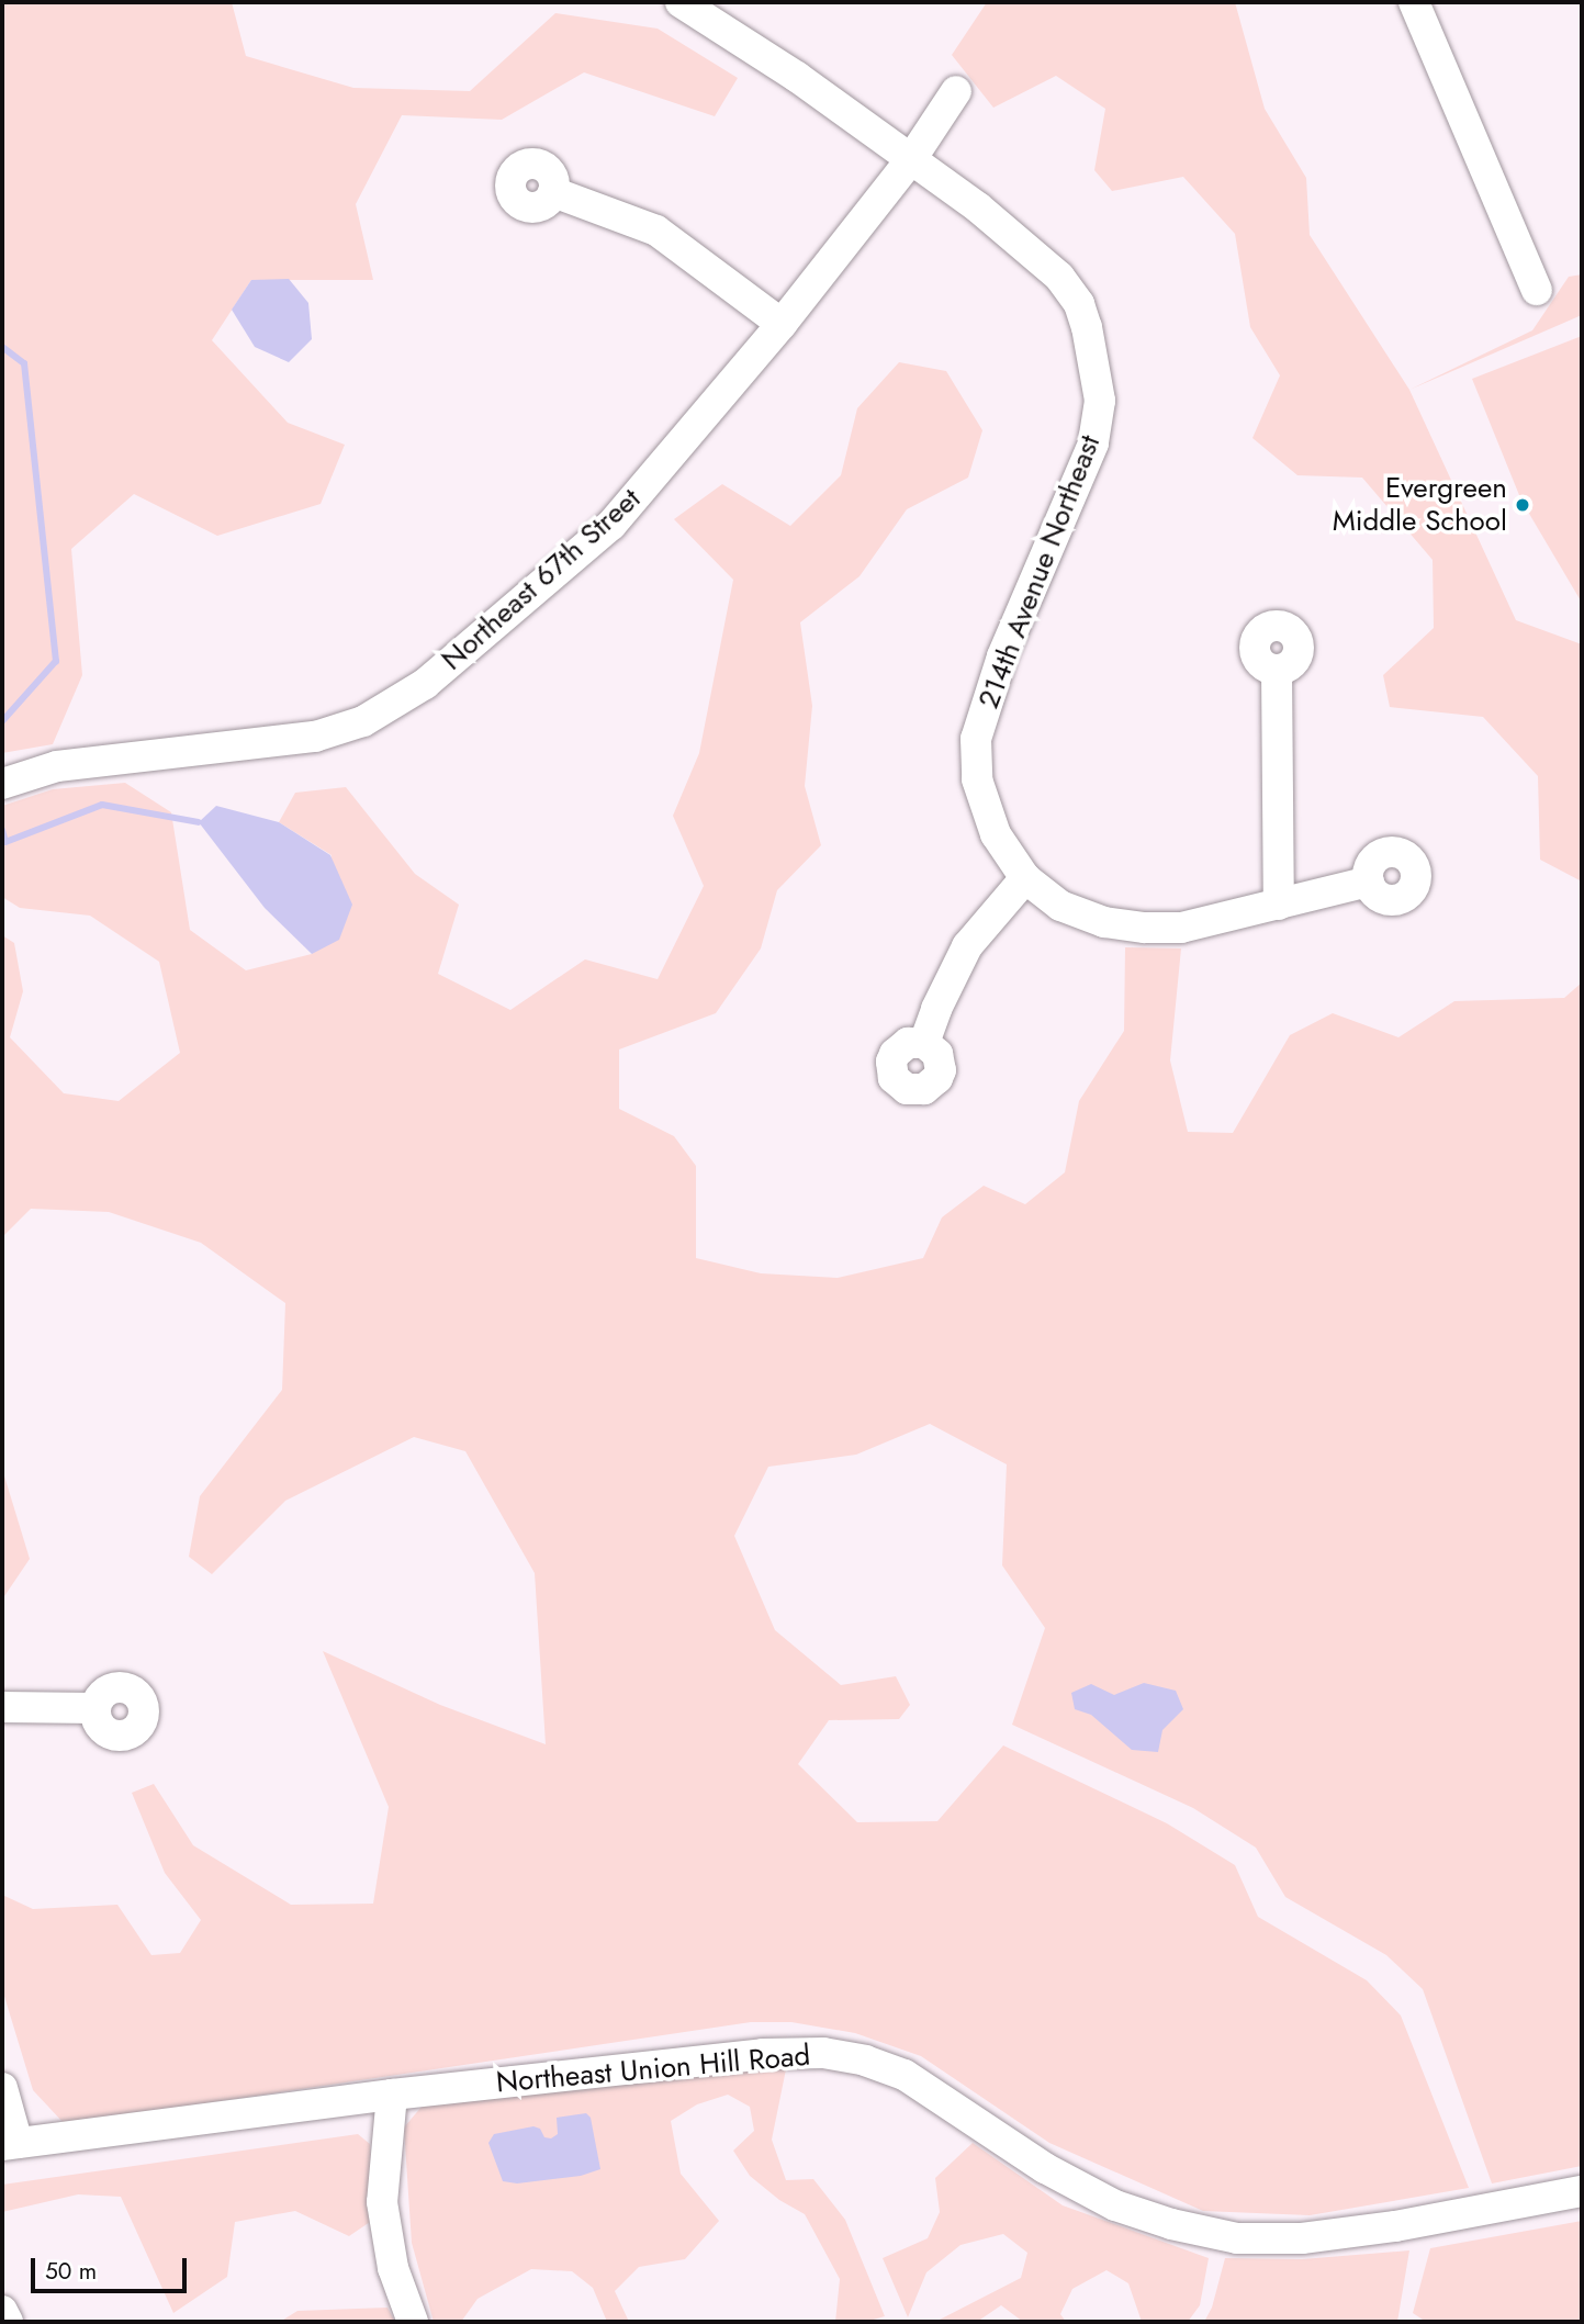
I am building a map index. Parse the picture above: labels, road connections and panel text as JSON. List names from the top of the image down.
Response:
{
  "streets": {
    "street": ["214th Avenue Northeast", "Northeast 67th Street", "Northeast Union Hill Road"]
  },
  "crossings": [
    ["214th Avenue Northeast", "Northeast 67th Street"]
  ],
  "places": ["Evergreen Middle School"],
  "scale_bar": "50 m"
}
